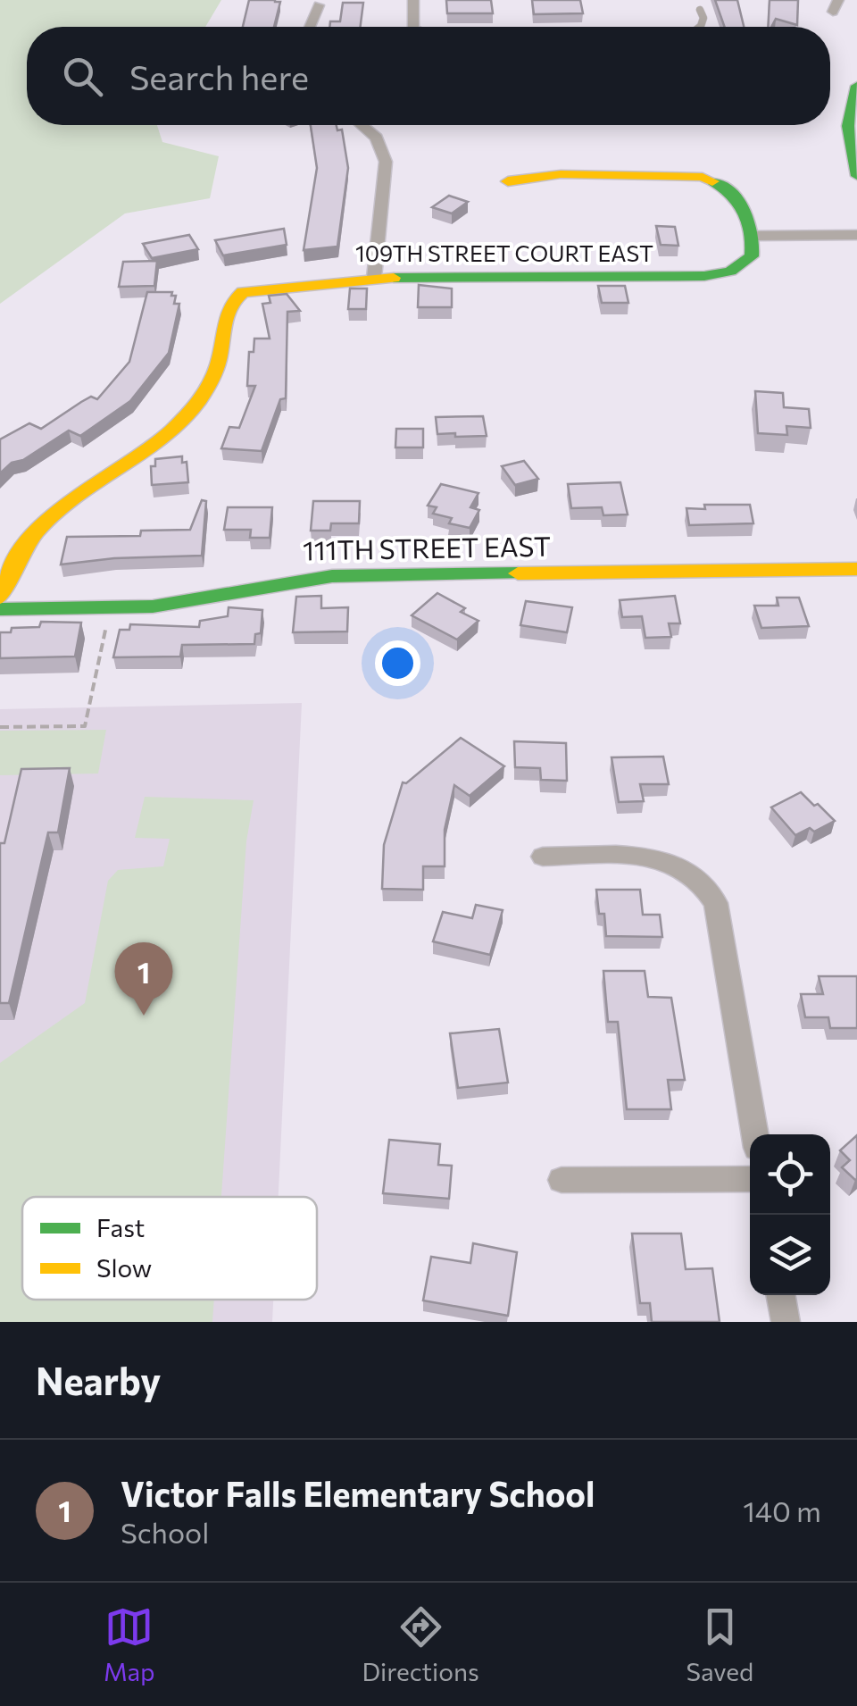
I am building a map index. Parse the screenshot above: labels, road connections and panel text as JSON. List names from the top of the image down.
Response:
{
  "streets": {
    "street": ["109TH STREET COURT EAST", "111TH STREET EAST"]
  },
  "legend": ["Fast", "Slow"],
  "page": {
    "search": "Search here",
    "pins": "1",
    "heading": "Nearby",
    "list": [
      {
        "mark": "1",
        "name": "Victor Falls Elementary School",
        "note": "School",
        "value": "140 m"
      }
    ],
    "nav": ["Map", "Directions", "Saved"]
  }
}
